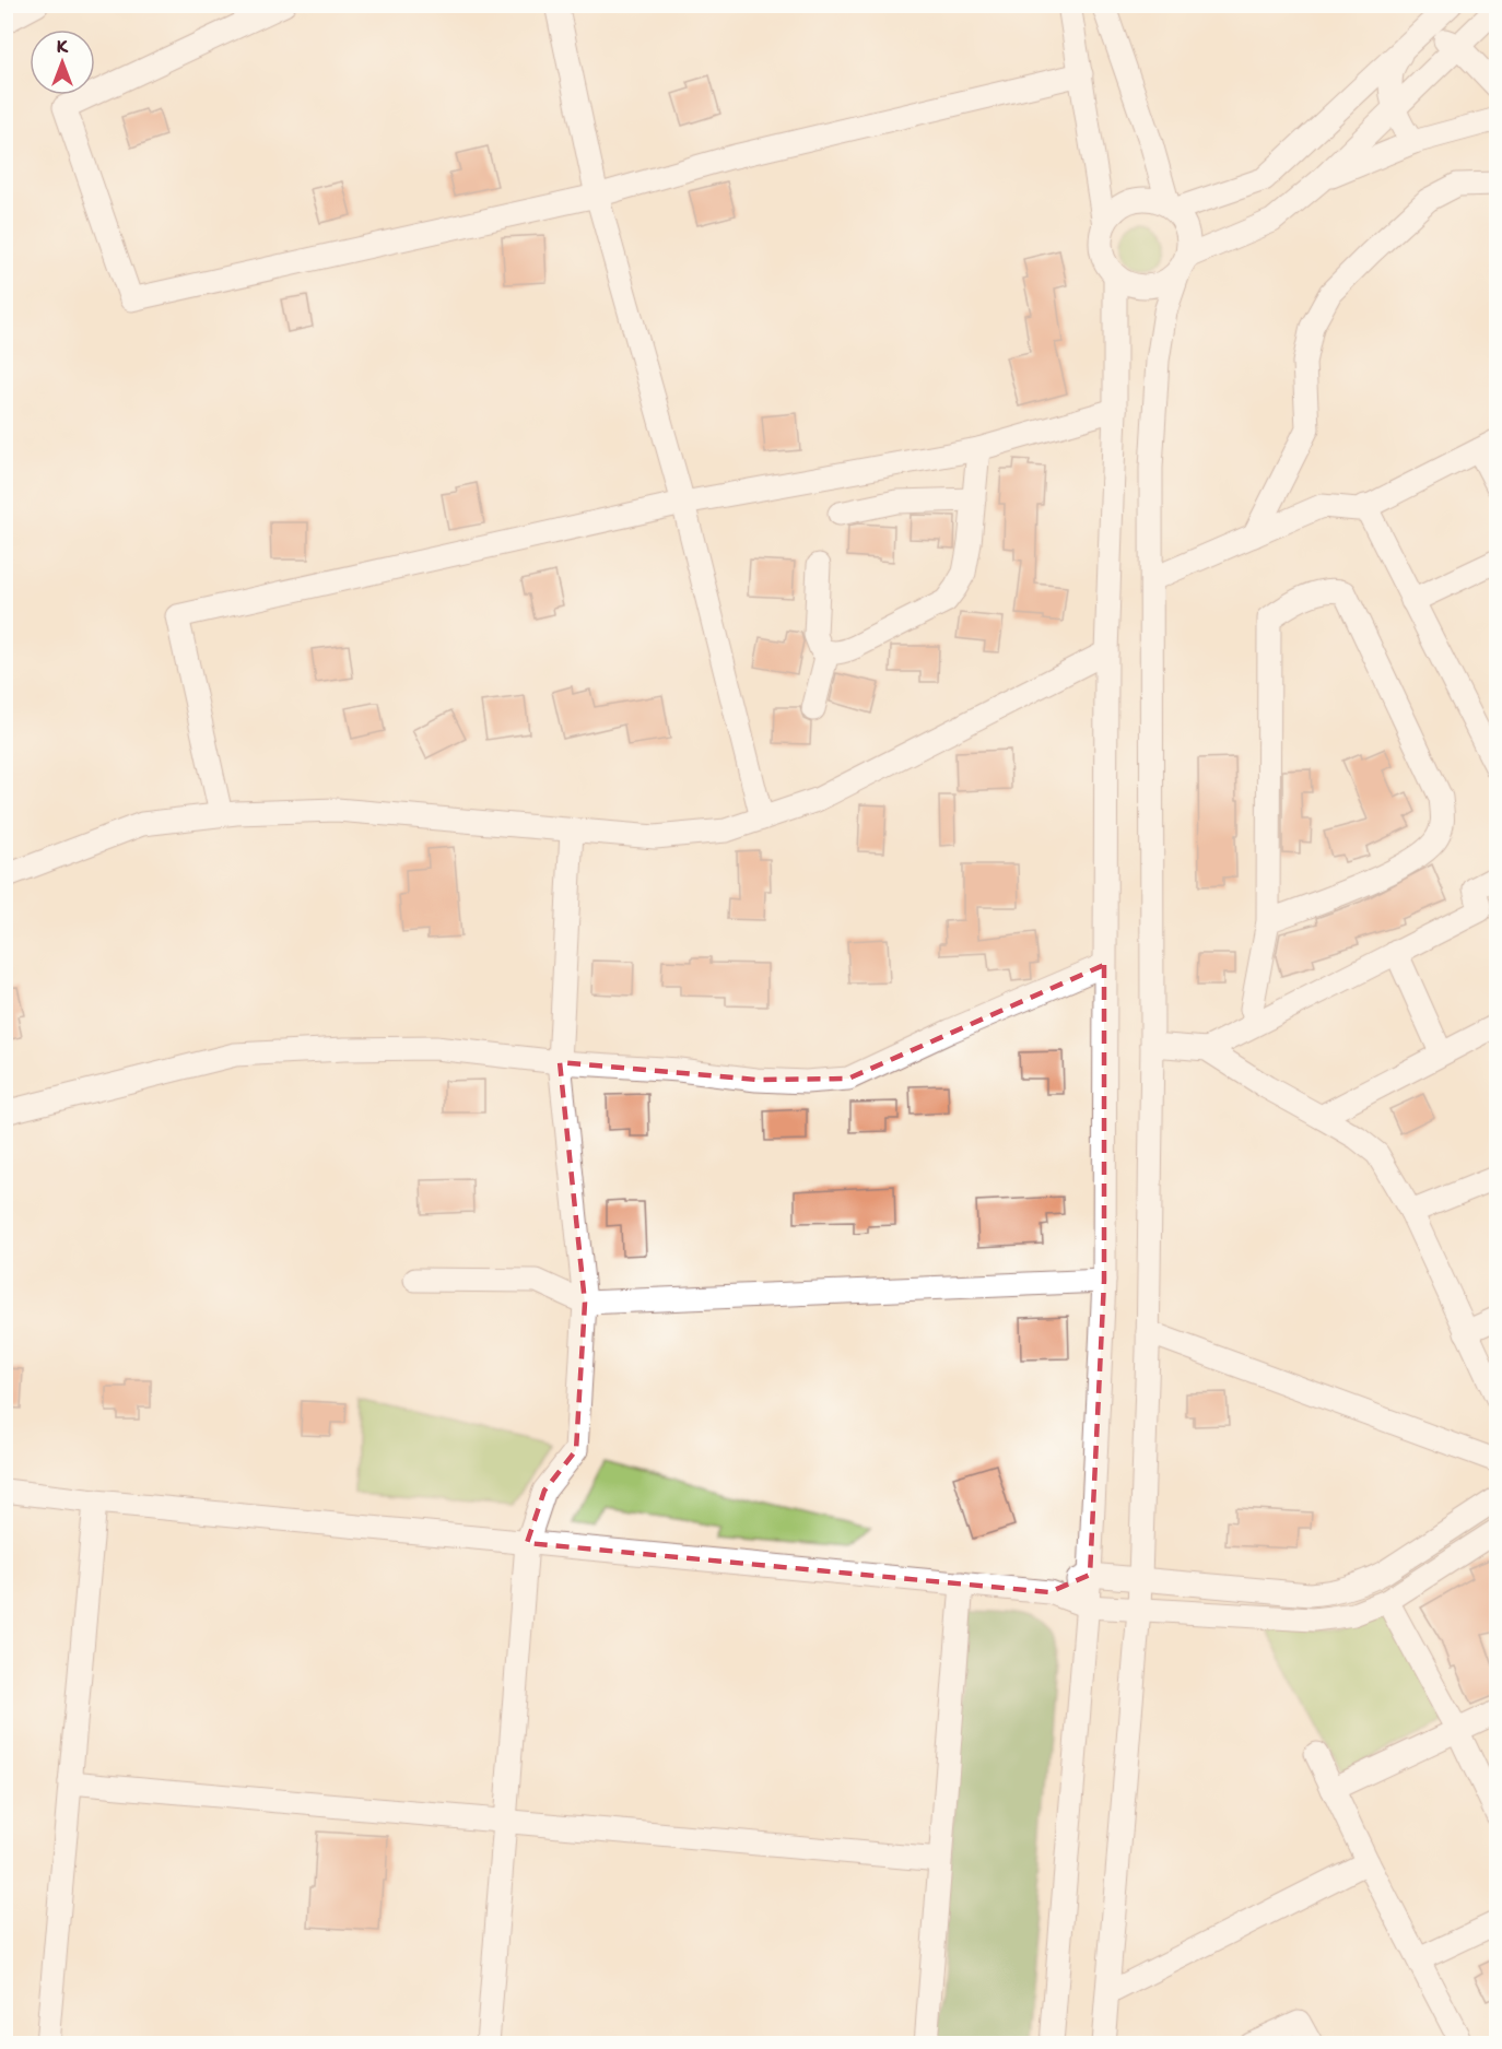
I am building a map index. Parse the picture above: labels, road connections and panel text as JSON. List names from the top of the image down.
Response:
{
  "north": "top"
}
